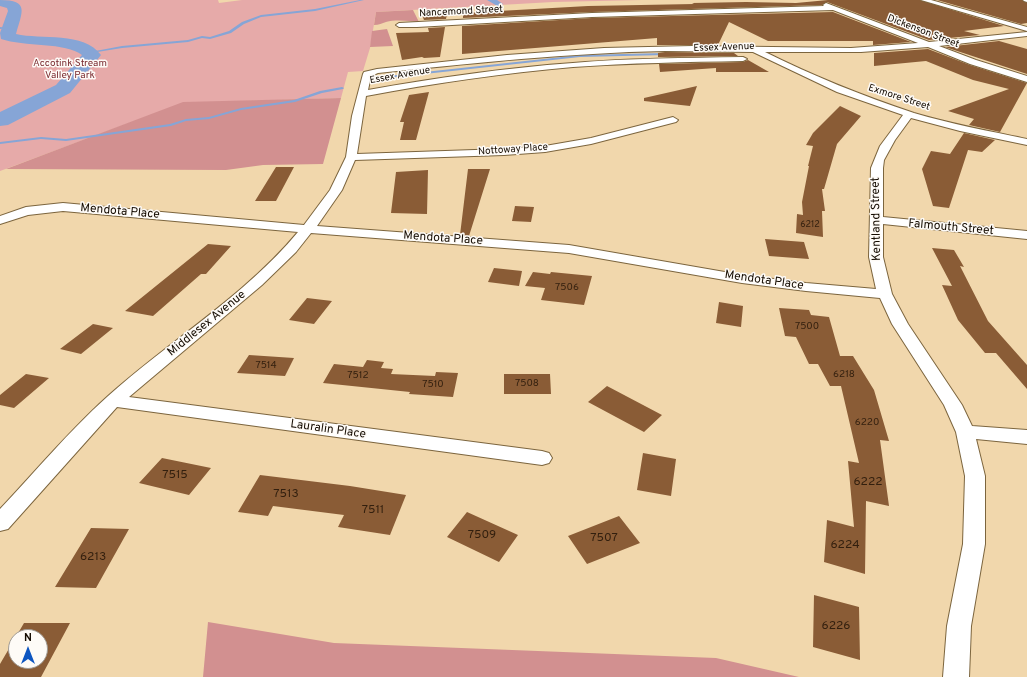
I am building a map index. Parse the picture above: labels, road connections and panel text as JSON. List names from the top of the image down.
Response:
{
  "streets": {
    "street": [
      "Nancemond Street",
      "Dickenson Street",
      "Essex Avenue",
      "Exmore Street",
      "Nottoway Place",
      "Mendota Place",
      "Kentland Street",
      "Falmouth Street",
      "Middlesex Avenue",
      "Lauralin Place"
    ]
  },
  "crossings": [
    ["Nancemond Street", "Dickenson Street"],
    ["Dickenson Street", "Essex Avenue"],
    ["Essex Avenue", "Exmore Street"],
    ["Essex Avenue", "Middlesex Avenue"],
    ["Exmore Street", "Kentland Street"],
    ["Nottoway Place", "Middlesex Avenue"],
    ["Mendota Place", "Kentland Street"],
    ["Mendota Place", "Middlesex Avenue"],
    ["Kentland Street", "Falmouth Street"],
    ["Middlesex Avenue", "Lauralin Place"]
  ],
  "parks": ["Accotink Stream Valley Park"],
  "house_numbers": [
    "6212",
    "7506",
    "7500",
    "7514",
    "6218",
    "7512",
    "7508",
    "7510",
    "6220",
    "7515",
    "6222",
    "7513",
    "7511",
    "7509",
    "7507",
    "6224",
    "6213",
    "6226"
  ],
  "north": "top"
}
